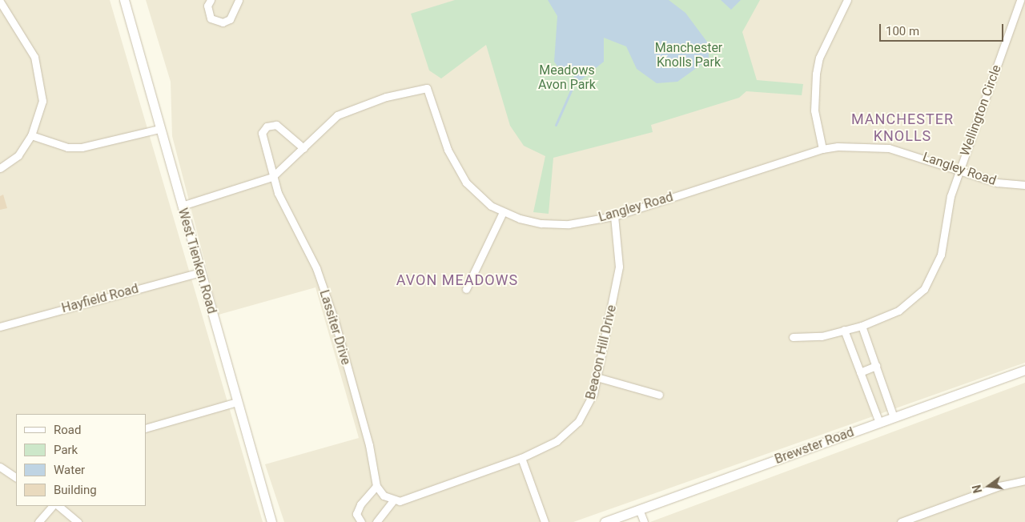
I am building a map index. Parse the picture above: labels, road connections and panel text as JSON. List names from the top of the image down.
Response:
{
  "streets": {
    "street": [
      "Wellington Circle",
      "Langley Road",
      "West Tienken Road",
      "Hayfield Road",
      "Lassiter Drive",
      "Beacon Hill Drive",
      "Brewster Road"
    ]
  },
  "crossings": [
    ["Wellington Circle", "Langley Road"],
    ["Langley Road", "West Tienken Road"],
    ["Langley Road", "Lassiter Drive"],
    ["Langley Road", "Beacon Hill Drive"],
    ["West Tienken Road", "Hayfield Road"]
  ],
  "districts": ["MANCHESTER KNOLLS", "AVON MEADOWS"],
  "parks": ["Manchester Knolls Park", "Meadows Avon Park"],
  "legend": [
    "Road",
    "Park",
    "Water",
    "Building"
  ],
  "scale_bar": "100 m",
  "north": "left"
}
